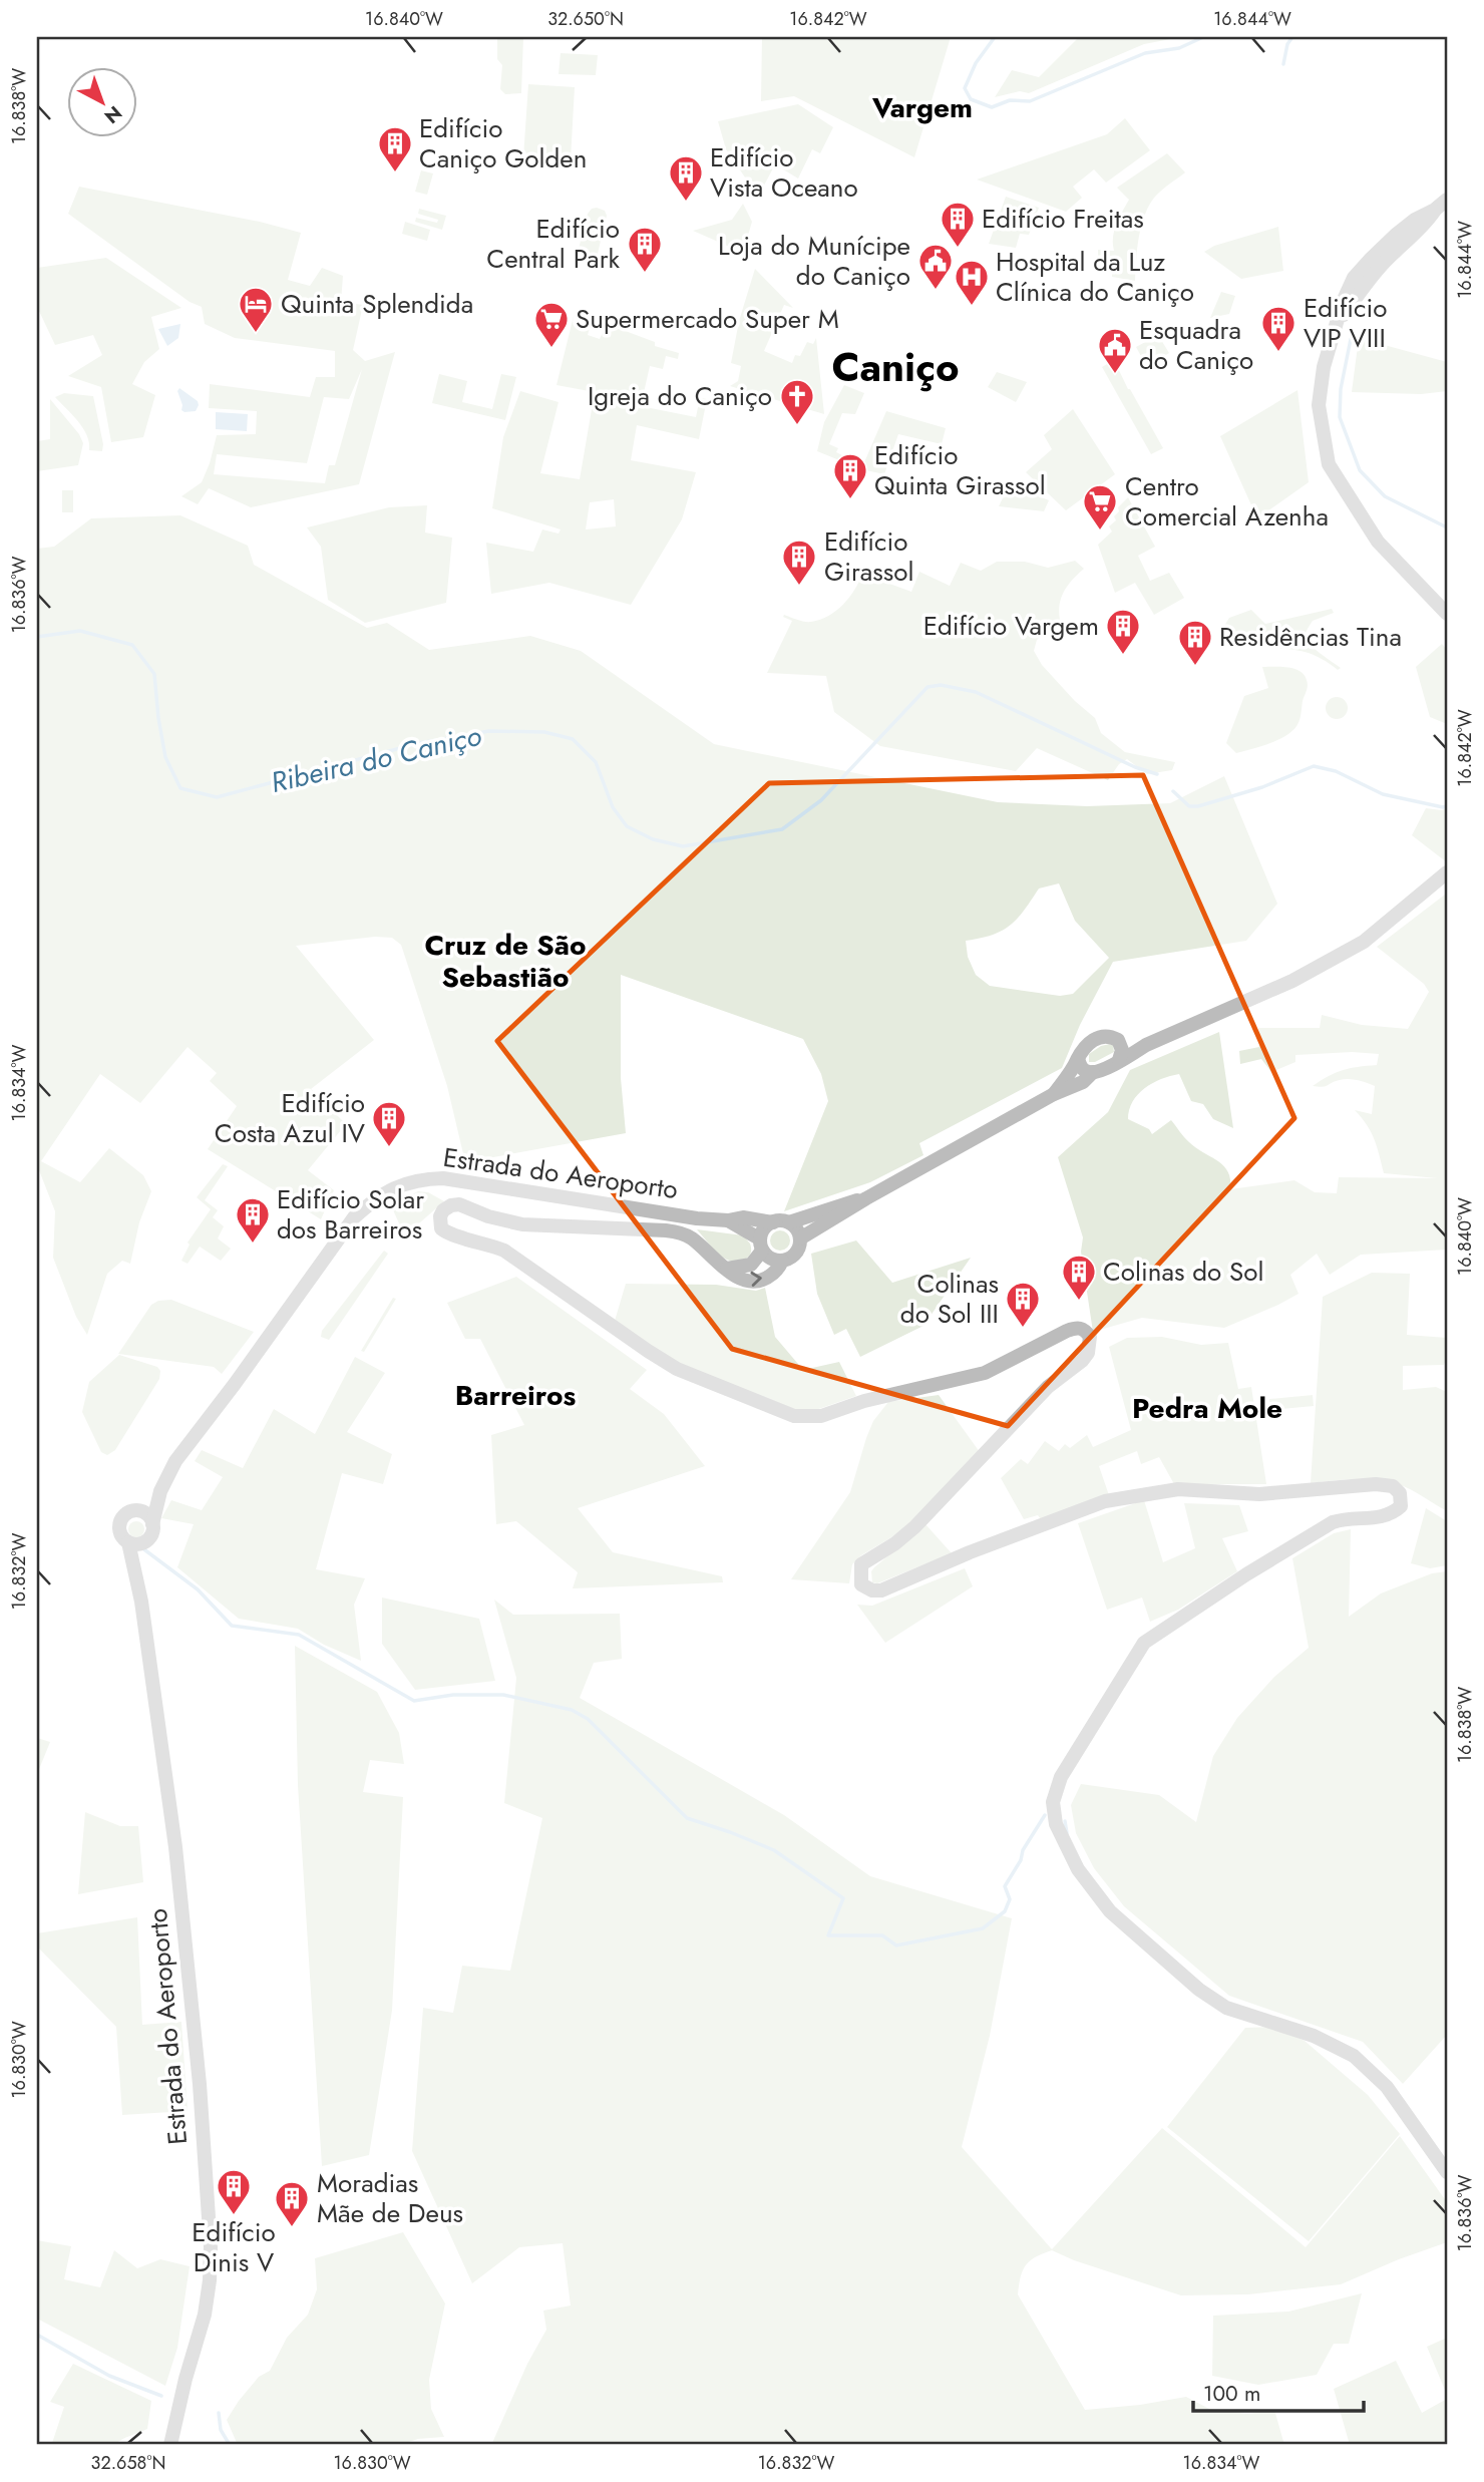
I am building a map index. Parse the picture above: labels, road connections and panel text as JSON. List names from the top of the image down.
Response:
{
  "streets": {
    "main road": ["Estrada do Aeroporto"]
  },
  "districts": [
    "Vargem",
    "Caniço",
    "Cruz de São Sebastião",
    "Barreiros",
    "Pedra Mole"
  ],
  "water": ["Ribeira do Caniço"],
  "places": {
    "building": [
      "Edifício Caniço Golden",
      "Edifício Vista Oceano",
      "Edifício Freitas",
      "Edifício Central Park",
      "Edifício VIP VIII",
      "Edifício Quinta Girassol",
      "Edifício Girassol",
      "Edifício Vargem",
      "Residências Tina",
      "Edifício Costa Azul IV",
      "Edifício Solar dos Barreiros",
      "Colinas do Sol",
      "Colinas do Sol III",
      "Edifício Dinis V",
      "Moradias Mãe de Deus"
    ],
    "public building": ["Loja do Munícipe do Caniço", "Esquadra do Caniço"],
    "hospital": ["Hospital da Luz Clínica do Caniço"],
    "hotel": ["Quinta Splendida"],
    "supermarket": ["Supermercado Super M", "Centro Comercial Azenha"],
    "church": ["Igreja do Caniço"]
  },
  "scale_bar": "100 m",
  "north": "bottom right",
  "coordinates": [
    "16.840°W",
    "32.650°N",
    "16.842°W",
    "16.844°W",
    "16.838°W",
    "16.836°W",
    "16.834°W",
    "16.832°W",
    "16.830°W",
    "32.658°N"
  ]
}
